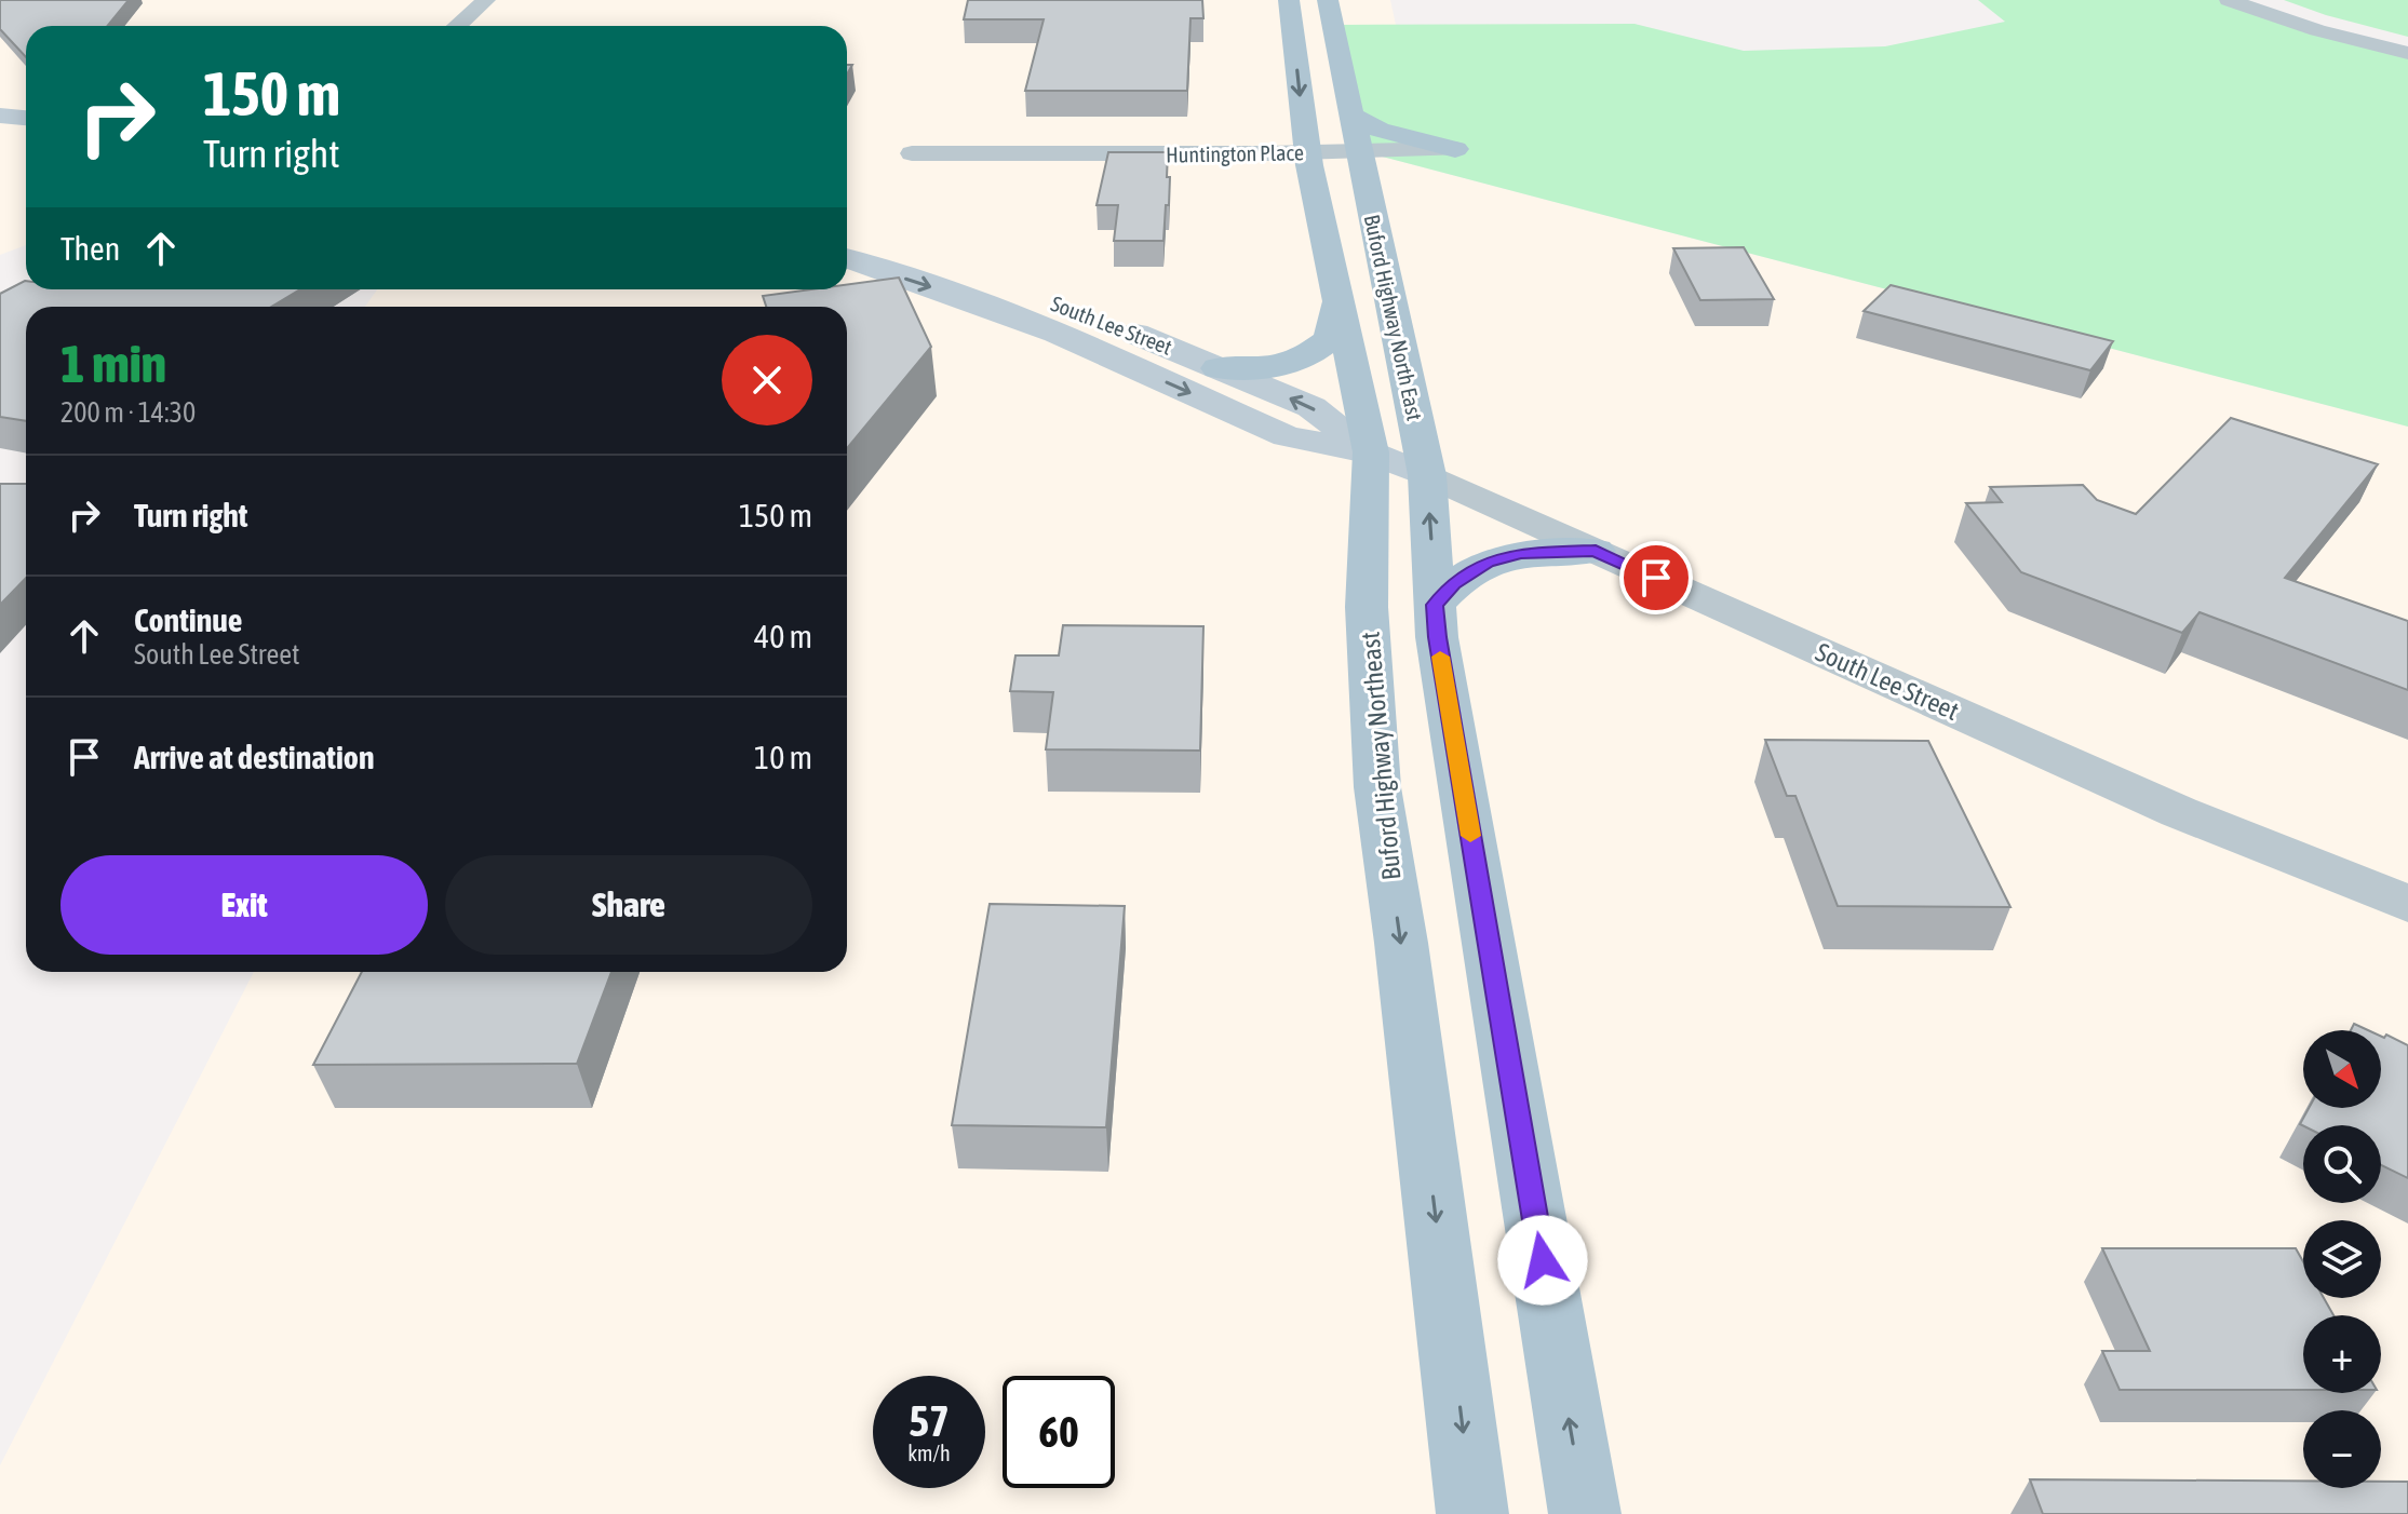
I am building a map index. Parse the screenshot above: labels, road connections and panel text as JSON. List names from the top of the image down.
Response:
{
  "streets": {
    "main road": ["Buford Highway North East", "South Lee Street", "Buford Highway Northeast"],
    "street": ["Huntington Place"]
  },
  "crossings": [
    ["Huntington Place", "Buford Highway North East"],
    ["Huntington Place", "Buford Highway Northeast"],
    ["Buford Highway North East", "South Lee Street"],
    ["South Lee Street", "Buford Highway Northeast"]
  ],
  "north": "bottom right",
  "page": {
    "turn": ["150 m", "Turn right"],
    "then": "Then",
    "heading": ["1 min", "200 m · 14:30"],
    "list": [
      {
        "name": "Turn right",
        "value": "150 m"
      },
      {
        "name": "Continue",
        "note": "South Lee Street",
        "value": "40 m"
      },
      {
        "name": "Arrive at destination",
        "value": "10 m"
      }
    ],
    "buttons": ["Exit", "Share"],
    "map_buttons": ["+", "−"],
    "speed": "57 km/h",
    "limit": "60"
  }
}
